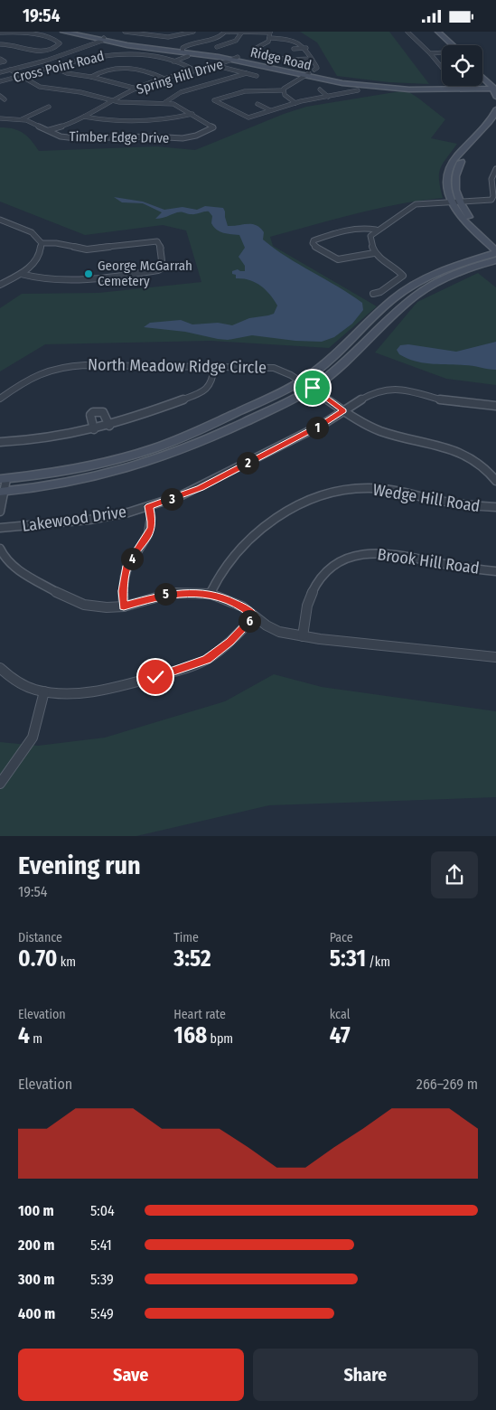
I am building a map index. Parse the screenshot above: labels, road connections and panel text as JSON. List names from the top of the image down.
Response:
{
  "streets": {
    "main road": ["Ridge Road"],
    "street": [
      "Cross Point Road",
      "Spring Hill Drive",
      "Timber Edge Drive",
      "North Meadow Ridge Circle",
      "Wedge Hill Road",
      "Lakewood Drive",
      "Brook Hill Road"
    ]
  },
  "crossings": [
    ["Ridge Road", "Spring Hill Drive"],
    ["Cross Point Road", "Spring Hill Drive"],
    ["Spring Hill Drive", "Timber Edge Drive"],
    ["North Meadow Ridge Circle", "Lakewood Drive"]
  ],
  "places": ["George McGarrah Cemetery"],
  "page": {
    "status": "19:54",
    "pins": [
      "1",
      "2",
      "3",
      "4",
      "5",
      "6"
    ],
    "heading": ["Evening run", "19:54"],
    "stats": [
      ["Distance", "0.70 km"],
      ["Time", "3:52"],
      ["Pace", "5:31 /km"],
      ["Elevation", "4 m"],
      ["Heart rate", "168 bpm"],
      ["kcal", "47"]
    ],
    "chart": ["Elevation", "266–269 m"],
    "list": [
      {
        "name": "100 m",
        "note": "5:04"
      },
      {
        "name": "200 m",
        "note": "5:41"
      },
      {
        "name": "300 m",
        "note": "5:39"
      },
      {
        "name": "400 m",
        "note": "5:49"
      }
    ],
    "buttons": ["Save", "Share"]
  }
}
